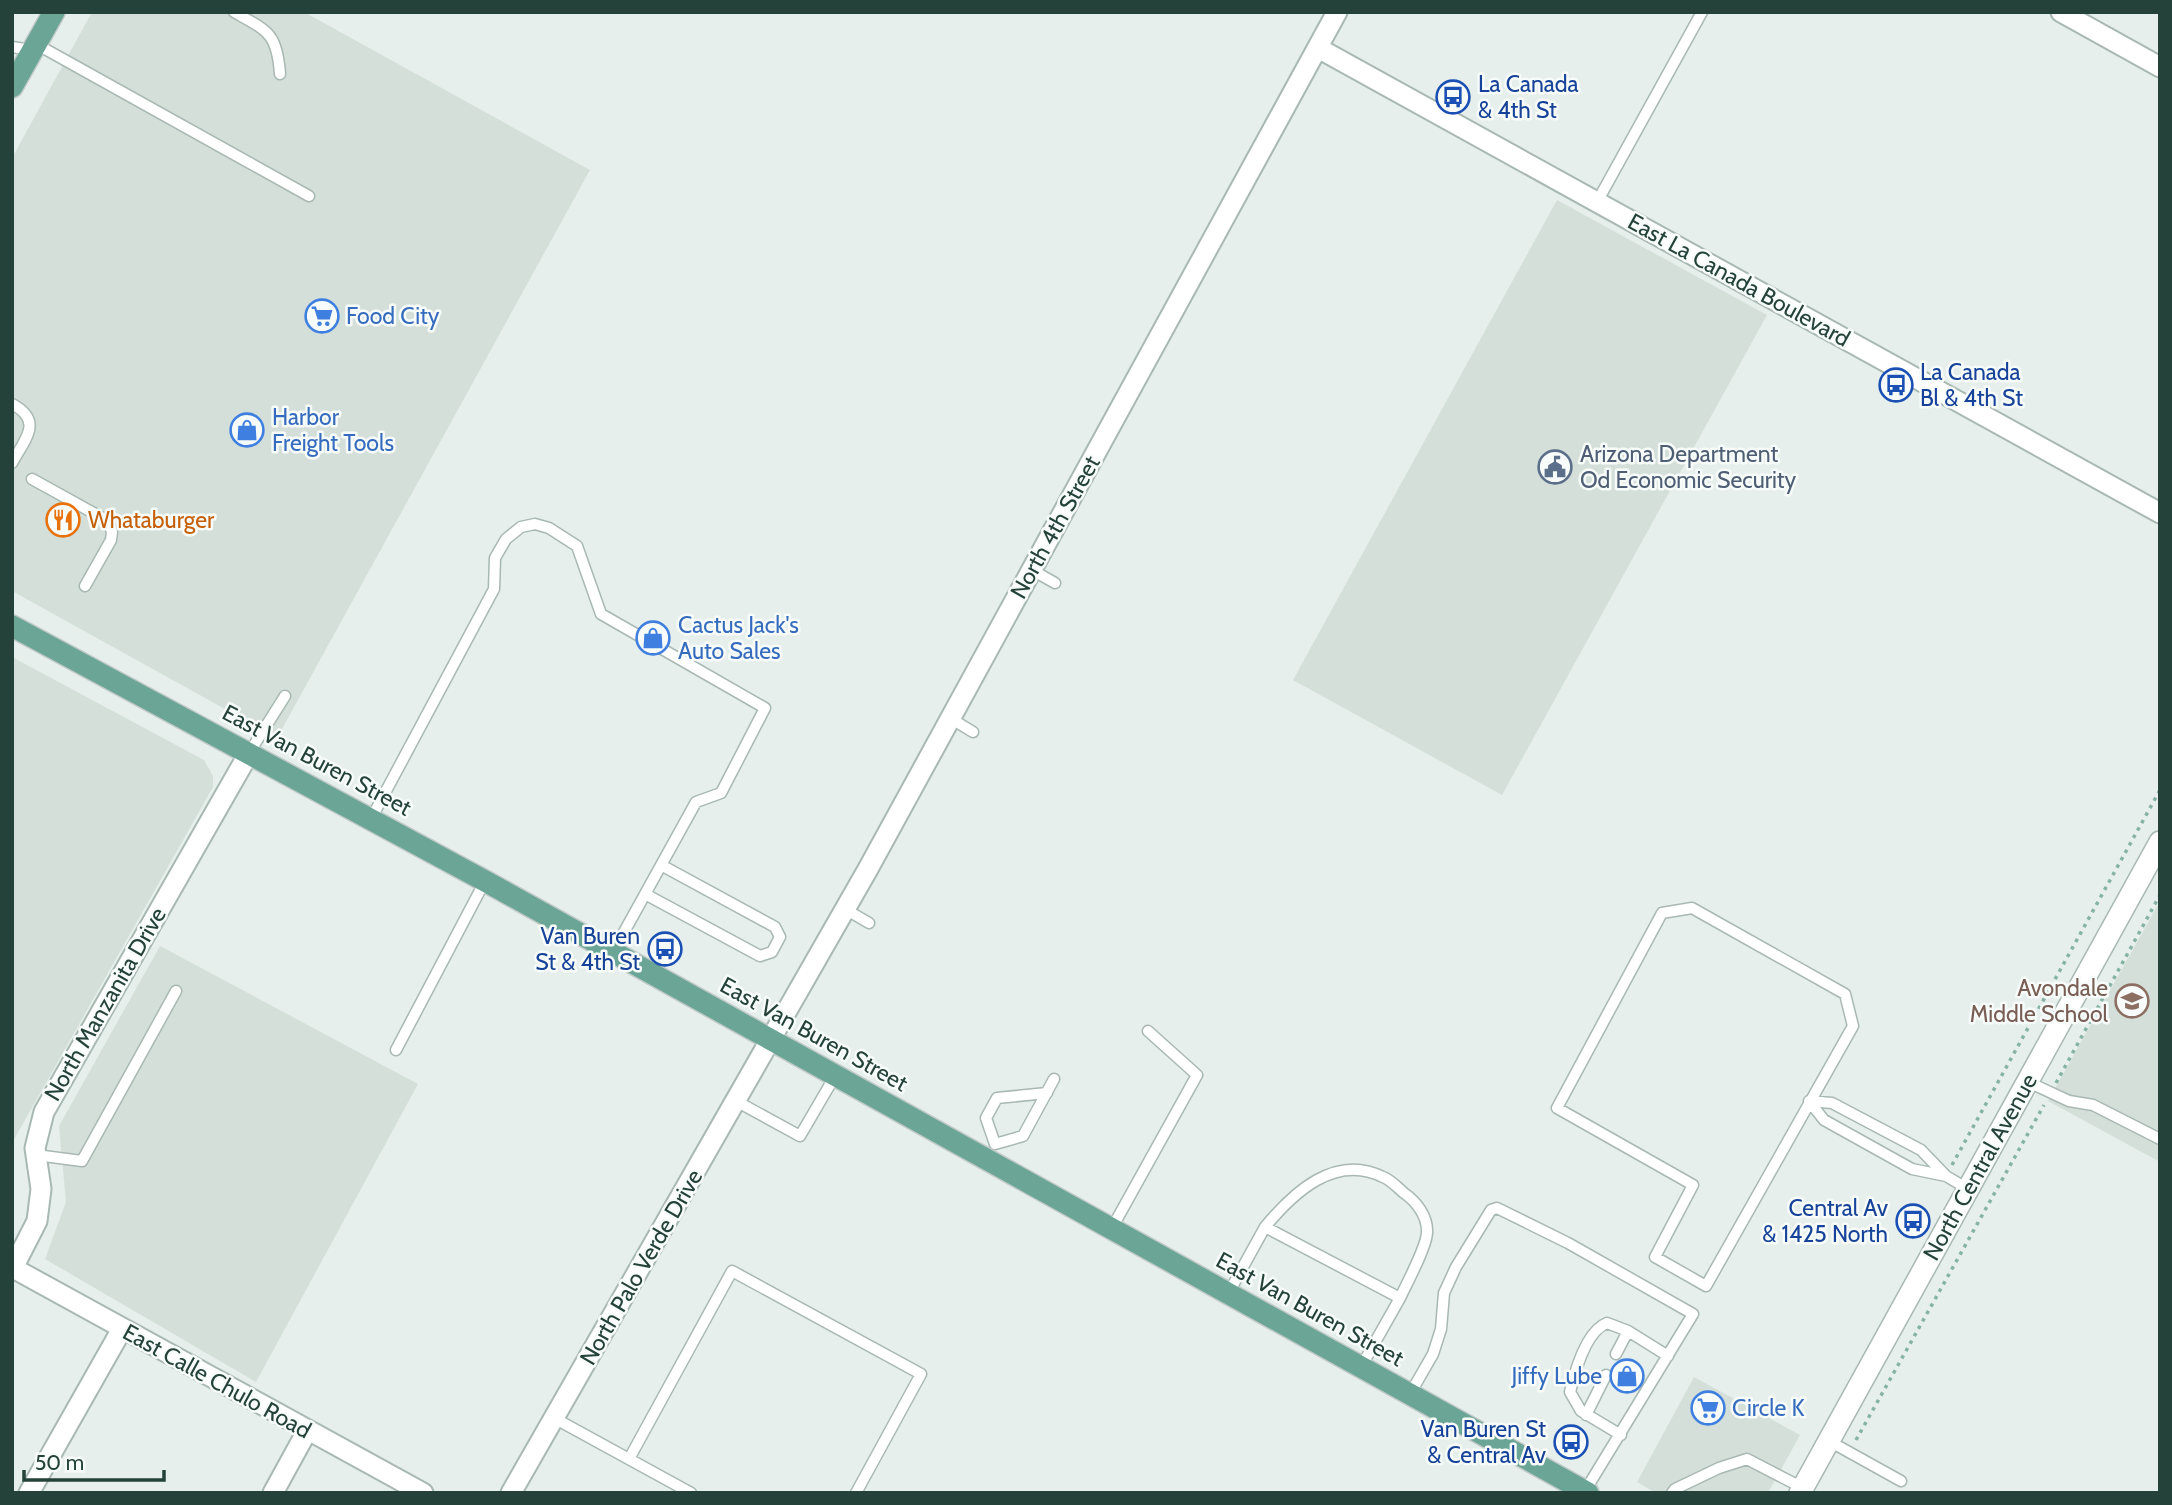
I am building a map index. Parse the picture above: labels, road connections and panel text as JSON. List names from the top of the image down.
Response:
{
  "streets": {
    "main road": ["East Van Buren Street"],
    "street": [
      "East La Canada Boulevard",
      "North 4th Street",
      "North Manzanita Drive",
      "North Central Avenue",
      "North Palo Verde Drive",
      "East Calle Chulo Road"
    ]
  },
  "crossings": [
    ["East La Canada Boulevard", "North 4th Street"],
    ["North 4th Street", "East Van Buren Street"],
    ["North 4th Street", "North Palo Verde Drive"],
    ["East Van Buren Street", "North Manzanita Drive"],
    ["East Van Buren Street", "North Palo Verde Drive"],
    ["North Manzanita Drive", "East Calle Chulo Road"]
  ],
  "places": {
    "bus stop": [
      "La Canada & 4th St",
      "La Canada Bl & 4th St",
      "Van Buren St & 4th St",
      "Central Av & 1425 North",
      "Van Buren St & Central Av"
    ],
    "supermarket": ["Food City", "Circle K"],
    "shop": ["Harbor Freight Tools", "Cactus Jack's Auto Sales", "Jiffy Lube"],
    "public building": ["Arizona Department Od Economic Security"],
    "restaurant": ["Whataburger"],
    "school or university": ["Avondale Middle School"]
  },
  "scale_bar": "50 m"
}
